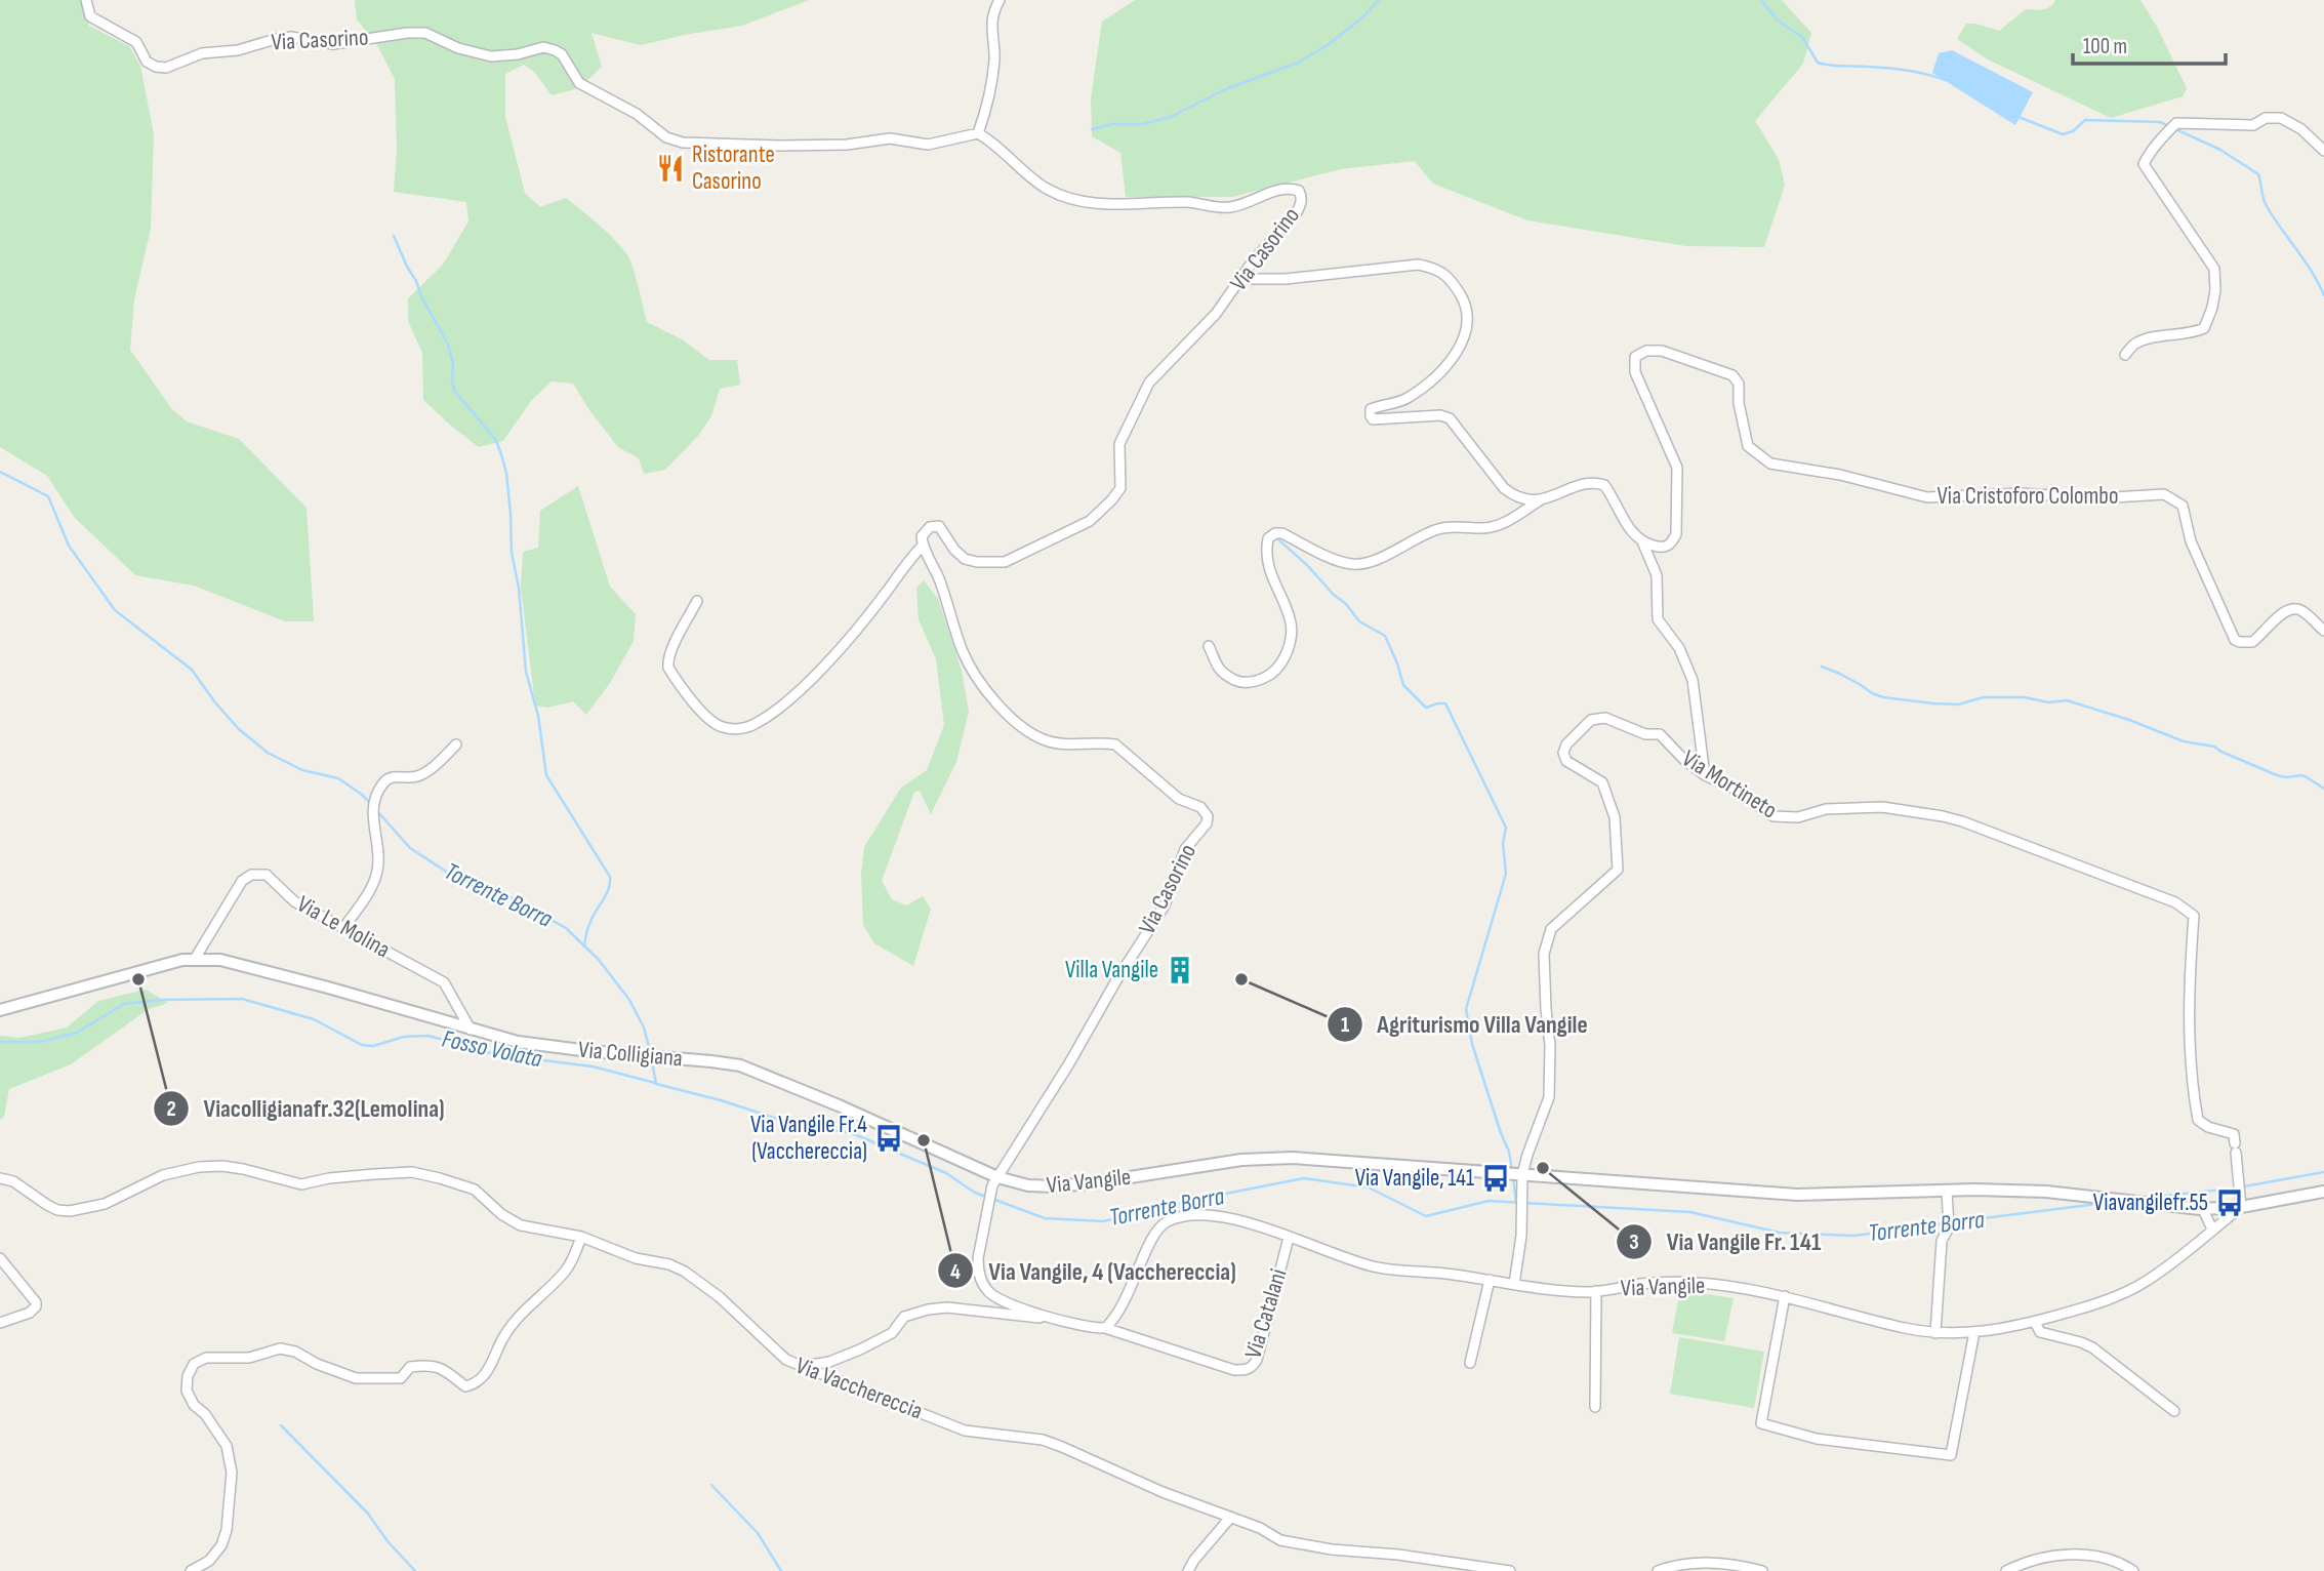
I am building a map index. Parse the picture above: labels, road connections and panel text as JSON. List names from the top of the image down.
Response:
{
  "streets": {
    "street": [
      "Via Casorino",
      "Via Cristoforo Colombo",
      "Via Mortineto",
      "Via Le Molina",
      "Via Colligiana",
      "Via Vangile",
      "Via Catalani",
      "Via Vacchereccia"
    ]
  },
  "crossings": [
    ["Via Casorino", "Via Colligiana"],
    ["Via Casorino", "Via Vangile"],
    ["Via Mortineto", "Via Vangile"],
    ["Via Le Molina", "Via Colligiana"],
    ["Via Colligiana", "Via Vangile"],
    ["Via Vangile", "Via Catalani"]
  ],
  "water": ["Torrente Borra", "Fosso Volata"],
  "places": {
    "restaurant": ["Ristorante Casorino"],
    "building": ["Villa Vangile"],
    "other": [
      "Viacolligianafr.32(Lemolina)",
      "Agriturismo Villa Vangile",
      "Via Vangile, 4 (Vacchereccia)",
      "Via Vangile Fr. 141"
    ],
    "bus stop": ["Via Vangile Fr.4 (Vacchereccia)", "Via Vangile, 141", "Viavangilefr.55"]
  },
  "scale_bar": "100 m"
}
